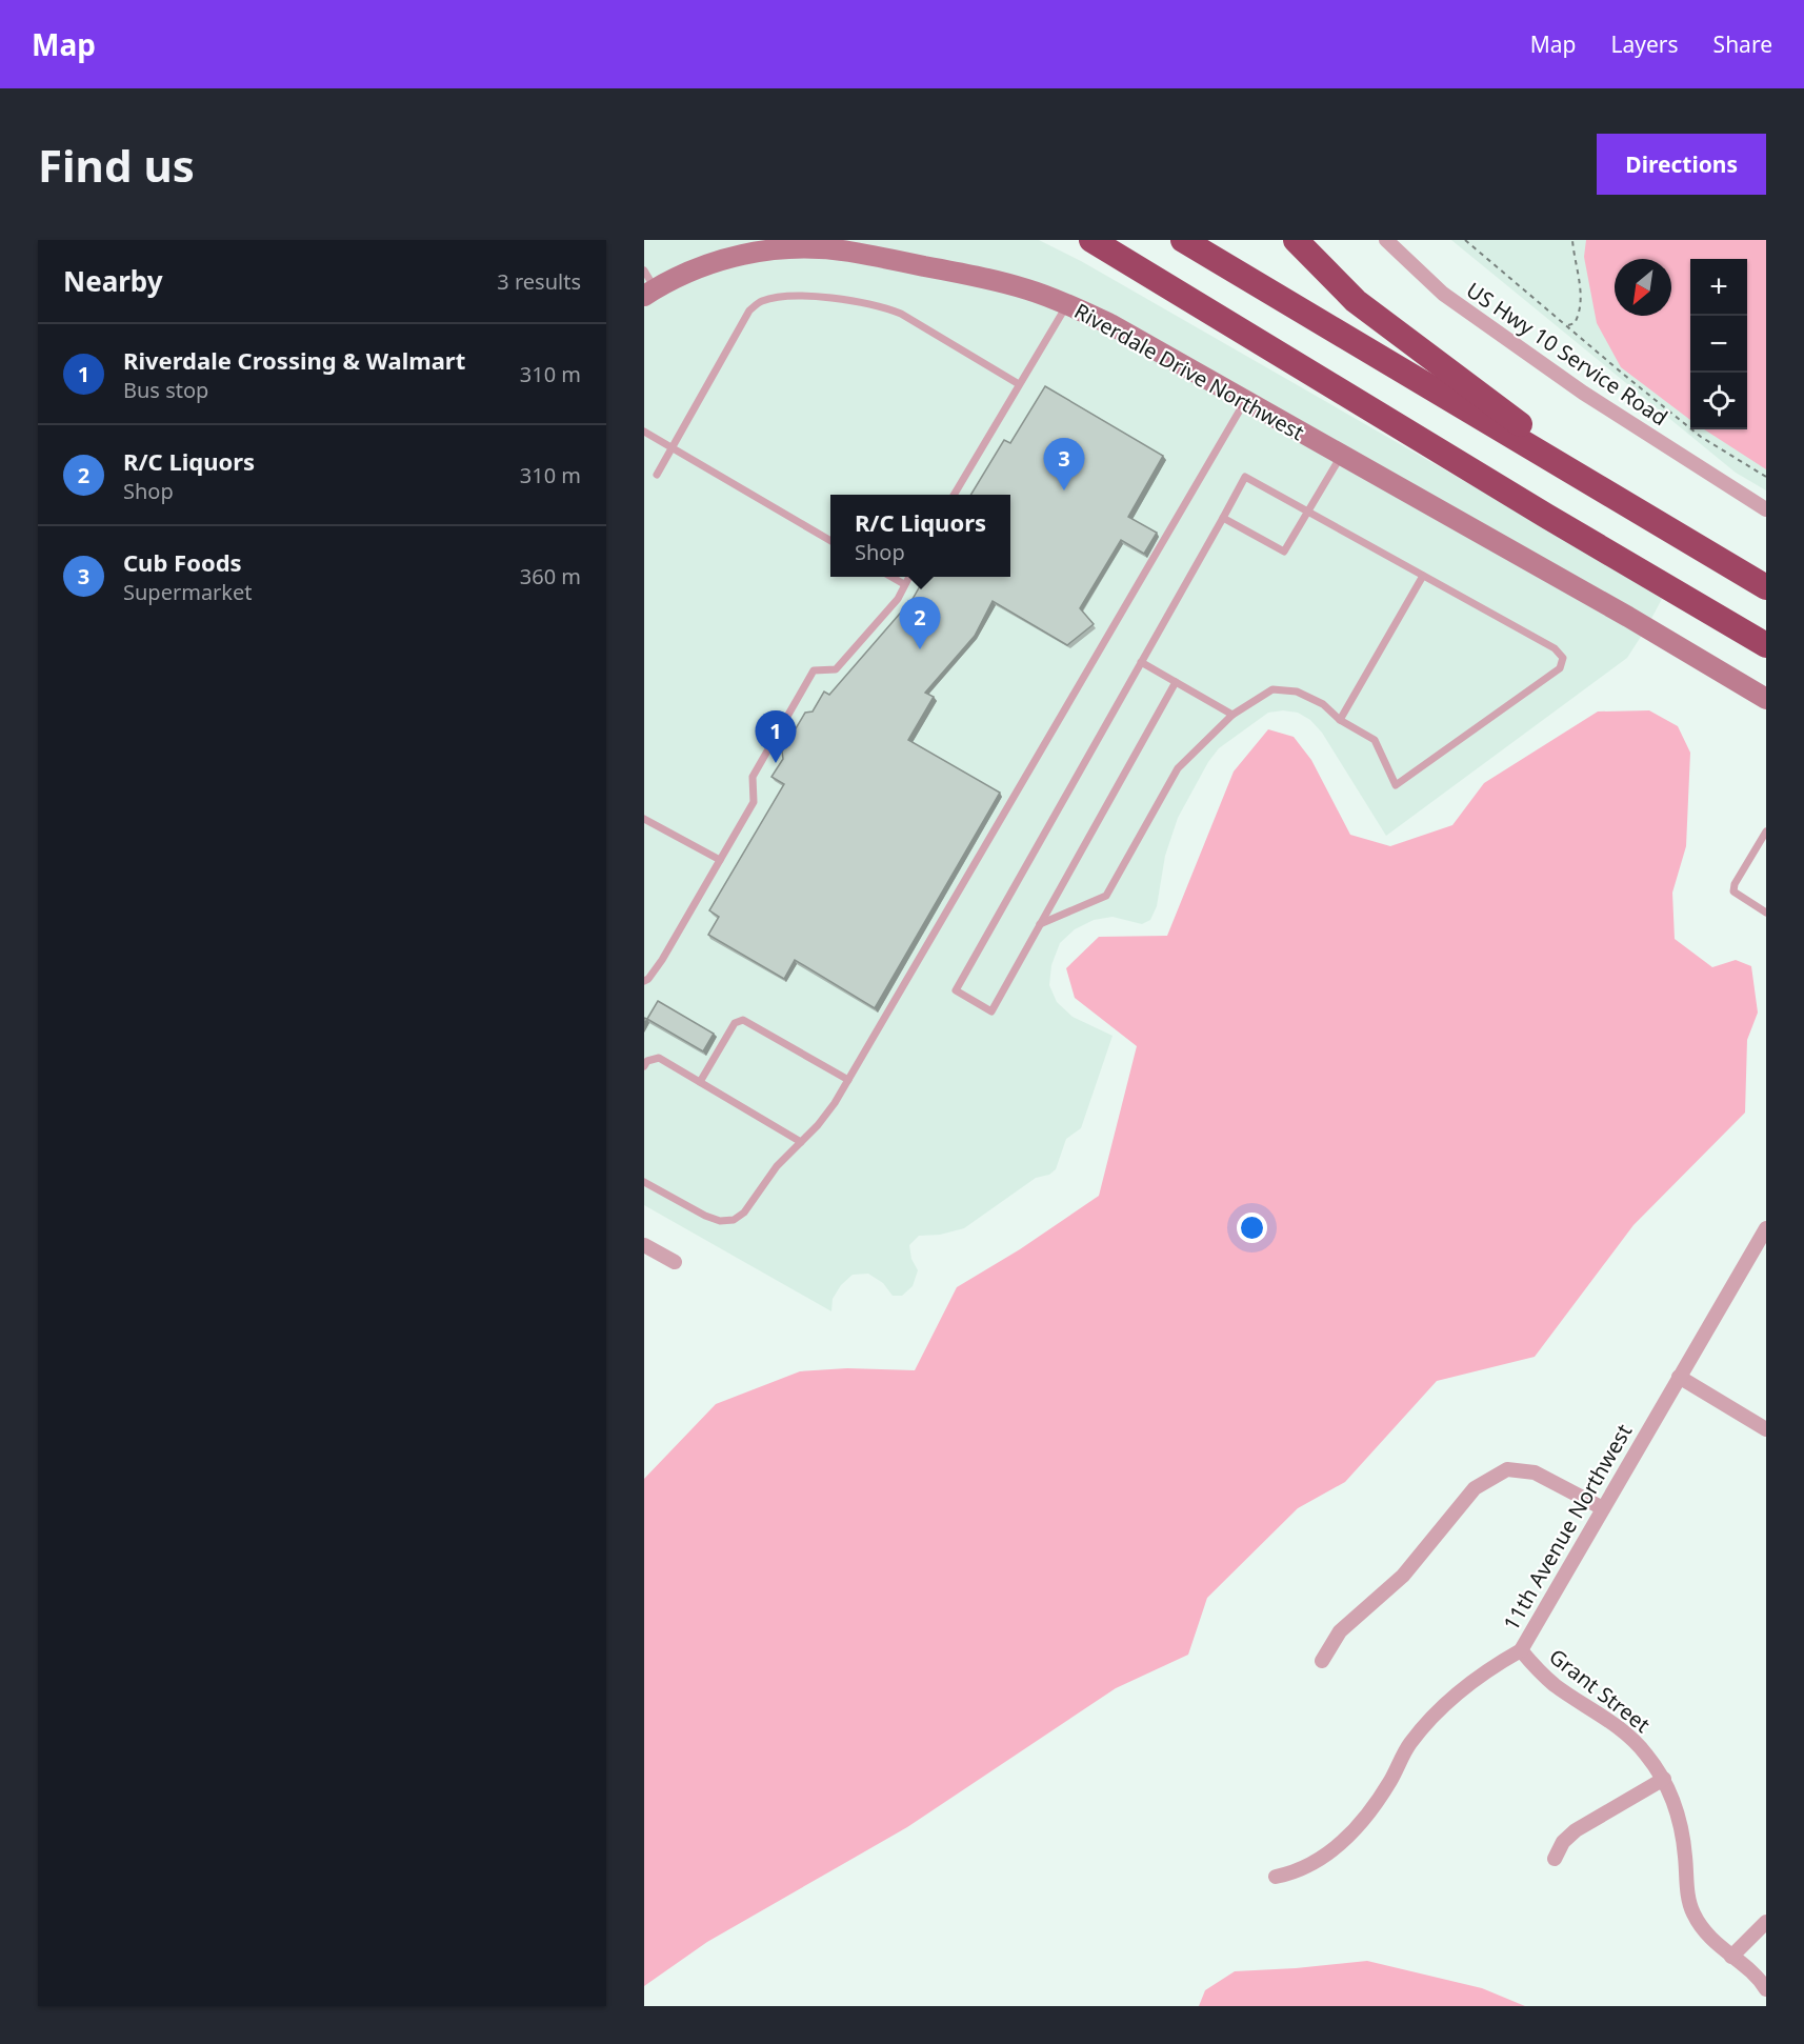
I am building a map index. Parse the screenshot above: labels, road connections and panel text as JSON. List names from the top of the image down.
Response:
{
  "streets": {
    "street": [
      "US Hwy 10 Service Road",
      "Riverdale Drive Northwest",
      "11th Avenue Northwest",
      "Grant Street"
    ]
  },
  "crossings": [
    ["11th Avenue Northwest", "Grant Street"]
  ],
  "north": "bottom left",
  "page": {
    "header": "Map",
    "nav": ["Map", "Layers", "Share"],
    "buttons": "Directions",
    "title": "Find us",
    "heading": ["Nearby", "3 results"],
    "map_buttons": ["+", "−"],
    "list": [
      {
        "mark": "1",
        "name": "Riverdale Crossing & Walmart",
        "note": "Bus stop",
        "value": "310 m"
      },
      {
        "mark": "2",
        "name": "R/C Liquors",
        "note": "Shop",
        "value": "310 m"
      },
      {
        "mark": "3",
        "name": "Cub Foods",
        "note": "Supermarket",
        "value": "360 m"
      }
    ],
    "pins": ["3", "2", "1"],
    "popup": ["R/C Liquors", "Shop"]
  }
}
